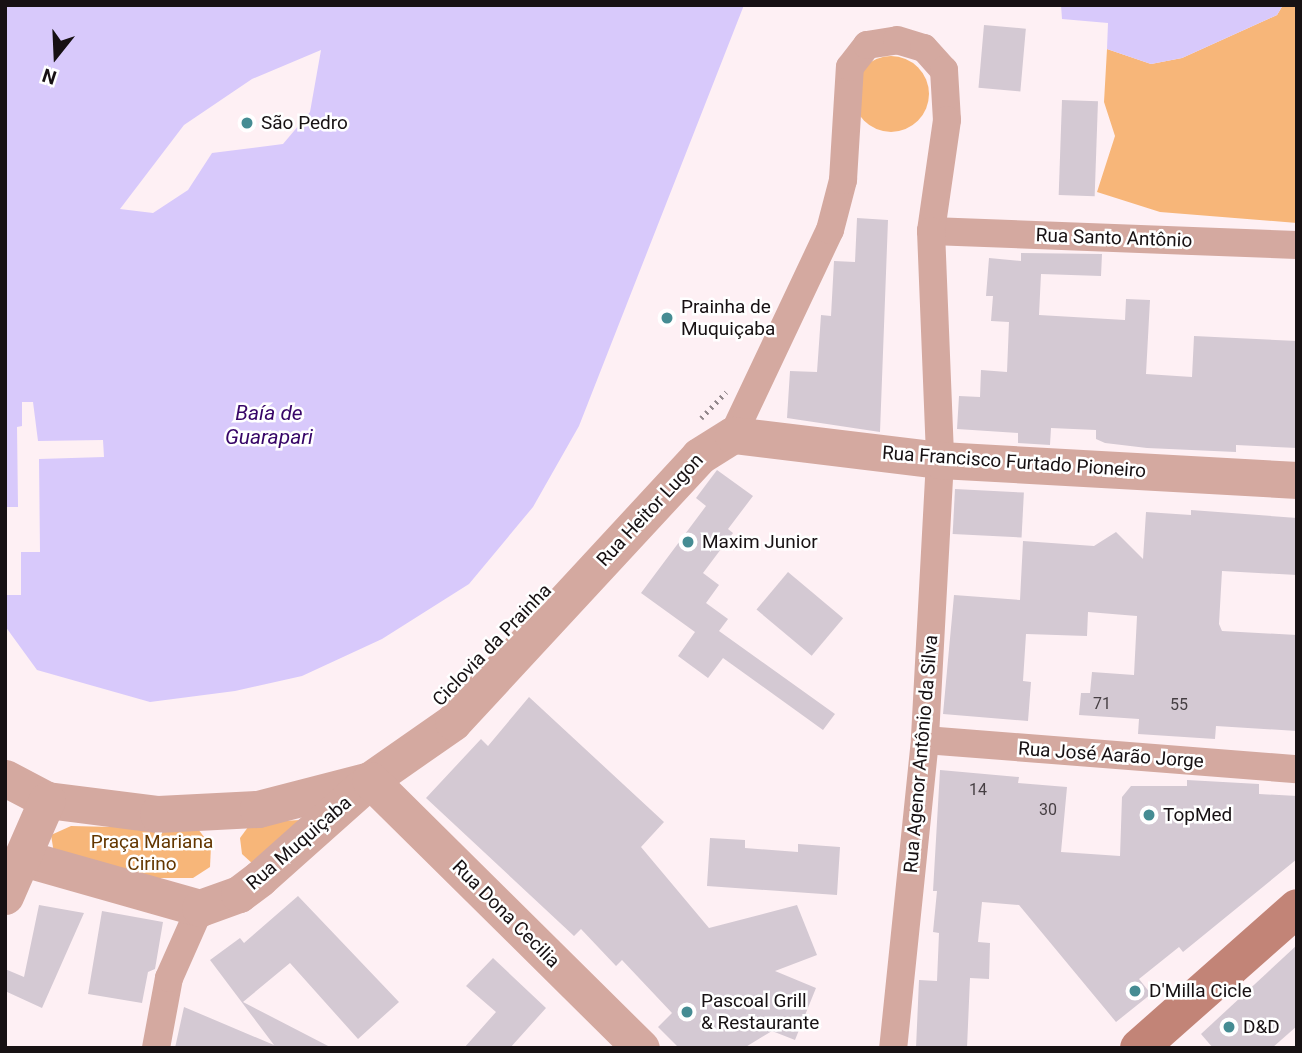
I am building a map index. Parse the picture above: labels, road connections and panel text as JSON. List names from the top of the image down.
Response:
{
  "streets": {
    "street": [
      "Rua Santo Antônio",
      "Rua Francisco Furtado Pioneiro",
      "Rua Heitor Lugon",
      "Rua Agenor Antônio da Silva",
      "Rua José Aarão Jorge",
      "Rua Muquiçaba",
      "Rua Dona Cecilia"
    ]
  },
  "crossings": [
    ["Rua Francisco Furtado Pioneiro", "Rua Heitor Lugon"],
    ["Rua Francisco Furtado Pioneiro", "Rua Agenor Antônio da Silva"],
    ["Rua Heitor Lugon", "Rua Muquiçaba"],
    ["Rua Heitor Lugon", "Rua Dona Cecilia"],
    ["Rua Agenor Antônio da Silva", "Rua José Aarão Jorge"],
    ["Rua Muquiçaba", "Rua Dona Cecilia"]
  ],
  "water": ["Baía de Guarapari"],
  "parks": ["Praça Mariana Cirino"],
  "places": [
    "São Pedro",
    "Prainha de Muquiçaba",
    "Maxim Junior",
    "TopMed",
    "D'Milla Cicle",
    "Pascoal Grill & Restaurante",
    "D&D"
  ],
  "house_numbers": [
    "71",
    "55",
    "14",
    "30"
  ],
  "north": "bottom"
}
